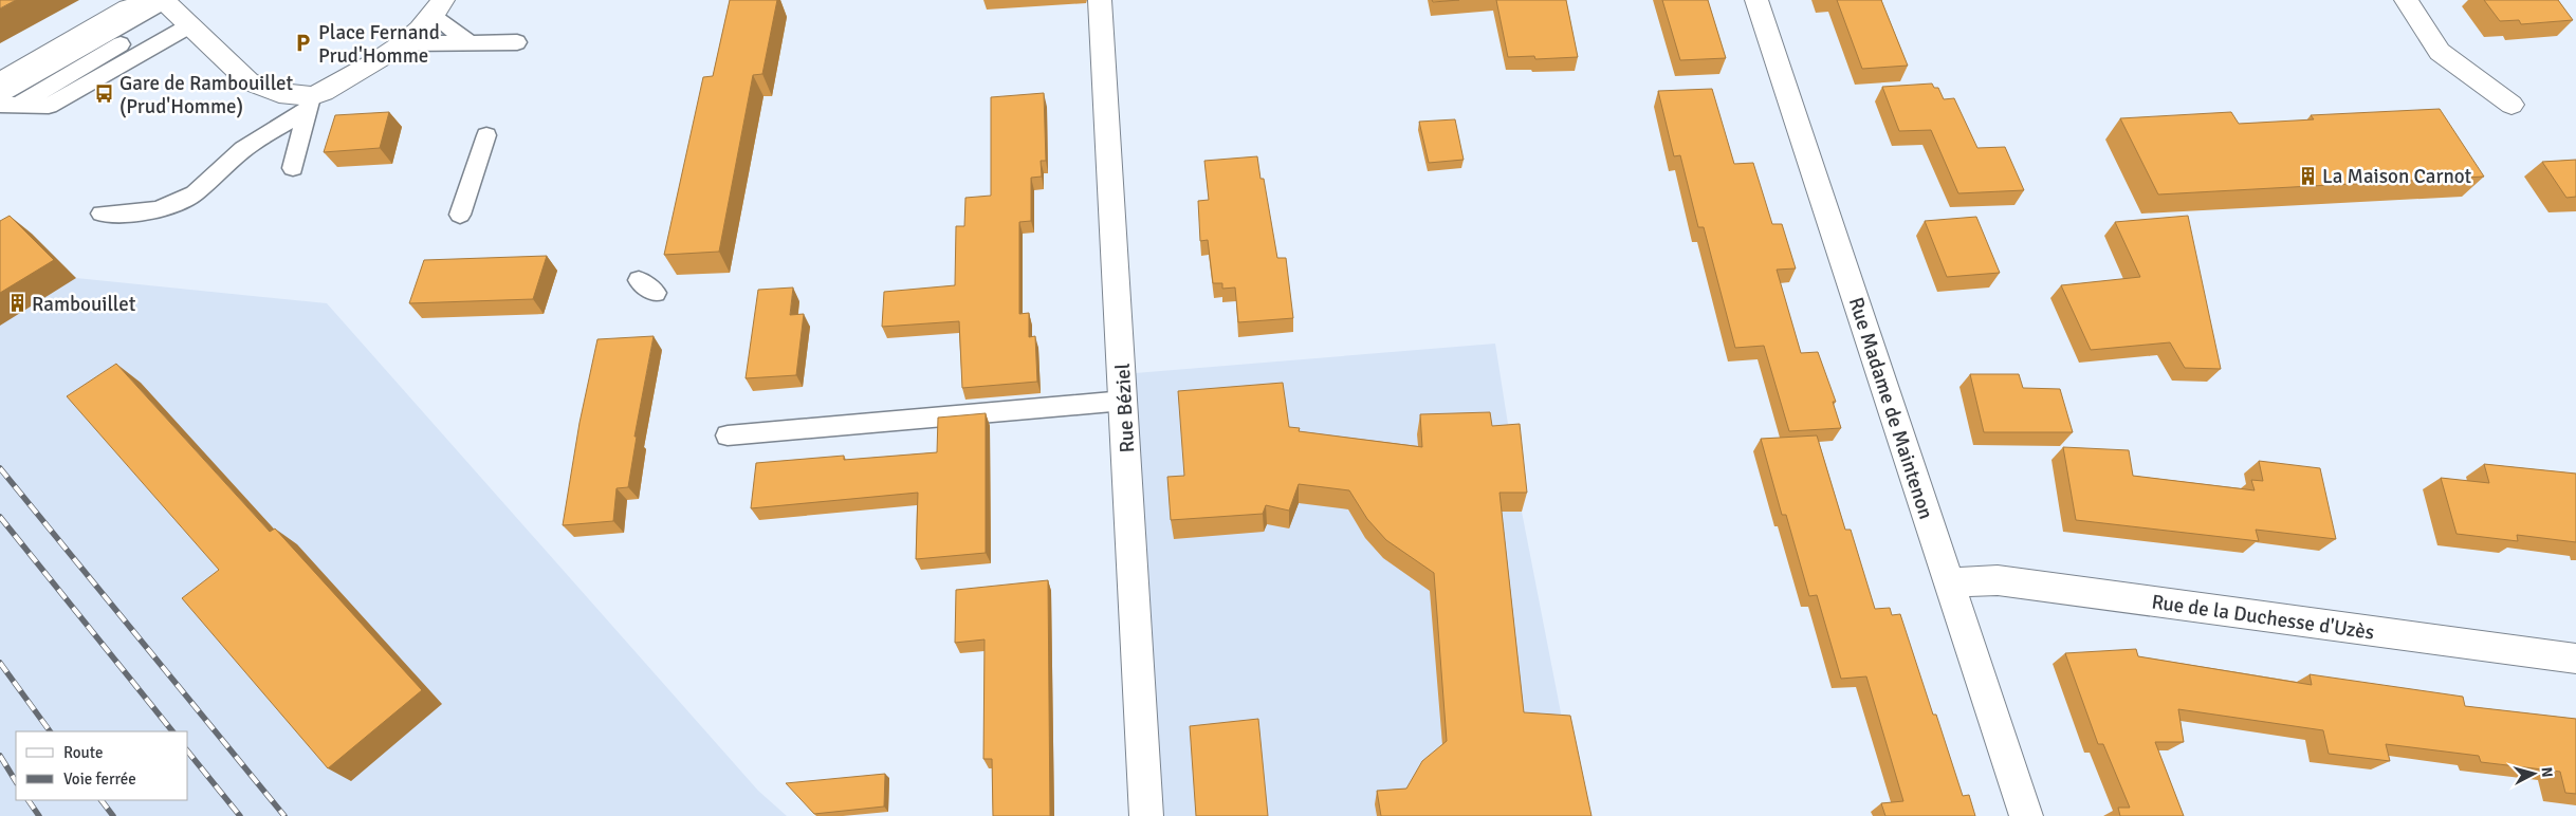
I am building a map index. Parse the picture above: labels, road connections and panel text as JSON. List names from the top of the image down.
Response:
{
  "streets": {
    "street": ["Rue Béziel", "Rue Madame de Maintenon", "Rue de la Duchesse d'Uzès"]
  },
  "crossings": [
    ["Rue Madame de Maintenon", "Rue de la Duchesse d'Uzès"]
  ],
  "places": {
    "parking": ["Place Fernand Prud'Homme"],
    "bus stop": ["Gare de Rambouillet (Prud'Homme)"],
    "building": ["La Maison Carnot", "Rambouillet"]
  },
  "legend": ["Route", "Voie ferrée"],
  "north": "right"
}
